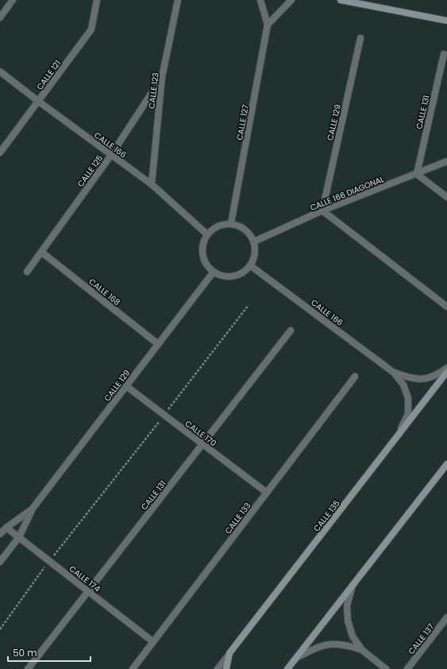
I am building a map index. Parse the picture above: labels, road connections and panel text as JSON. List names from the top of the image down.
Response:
{
  "streets": {
    "main road": ["CALLE 135"],
    "street": [
      "CALLE 121",
      "CALLE 123",
      "CALLE 131",
      "CALLE 127",
      "CALLE 129",
      "CALLE 166",
      "CALLE 125",
      "CALLE 166 DIAGONAL",
      "CALLE 168",
      "CALLE 170",
      "CALLE 133",
      "CALLE 174",
      "CALLE 137"
    ]
  },
  "crossings": [
    ["CALLE 121", "CALLE 166"],
    ["CALLE 123", "CALLE 166"],
    ["CALLE 123", "CALLE 125"],
    ["CALLE 131", "CALLE 166 DIAGONAL"],
    ["CALLE 131", "CALLE 170"],
    ["CALLE 131", "CALLE 174"],
    ["CALLE 127", "CALLE 129"],
    ["CALLE 127", "CALLE 166"],
    ["CALLE 127", "CALLE 166 DIAGONAL"],
    ["CALLE 129", "CALLE 166"],
    ["CALLE 129", "CALLE 166 DIAGONAL"],
    ["CALLE 129", "CALLE 168"],
    ["CALLE 129", "CALLE 170"],
    ["CALLE 129", "CALLE 174"],
    ["CALLE 166", "CALLE 125"],
    ["CALLE 166", "CALLE 166 DIAGONAL"],
    ["CALLE 166", "CALLE 135"],
    ["CALLE 125", "CALLE 168"],
    ["CALLE 170", "CALLE 133"],
    ["CALLE 133", "CALLE 174"]
  ],
  "scale_bar": "50 m"
}
